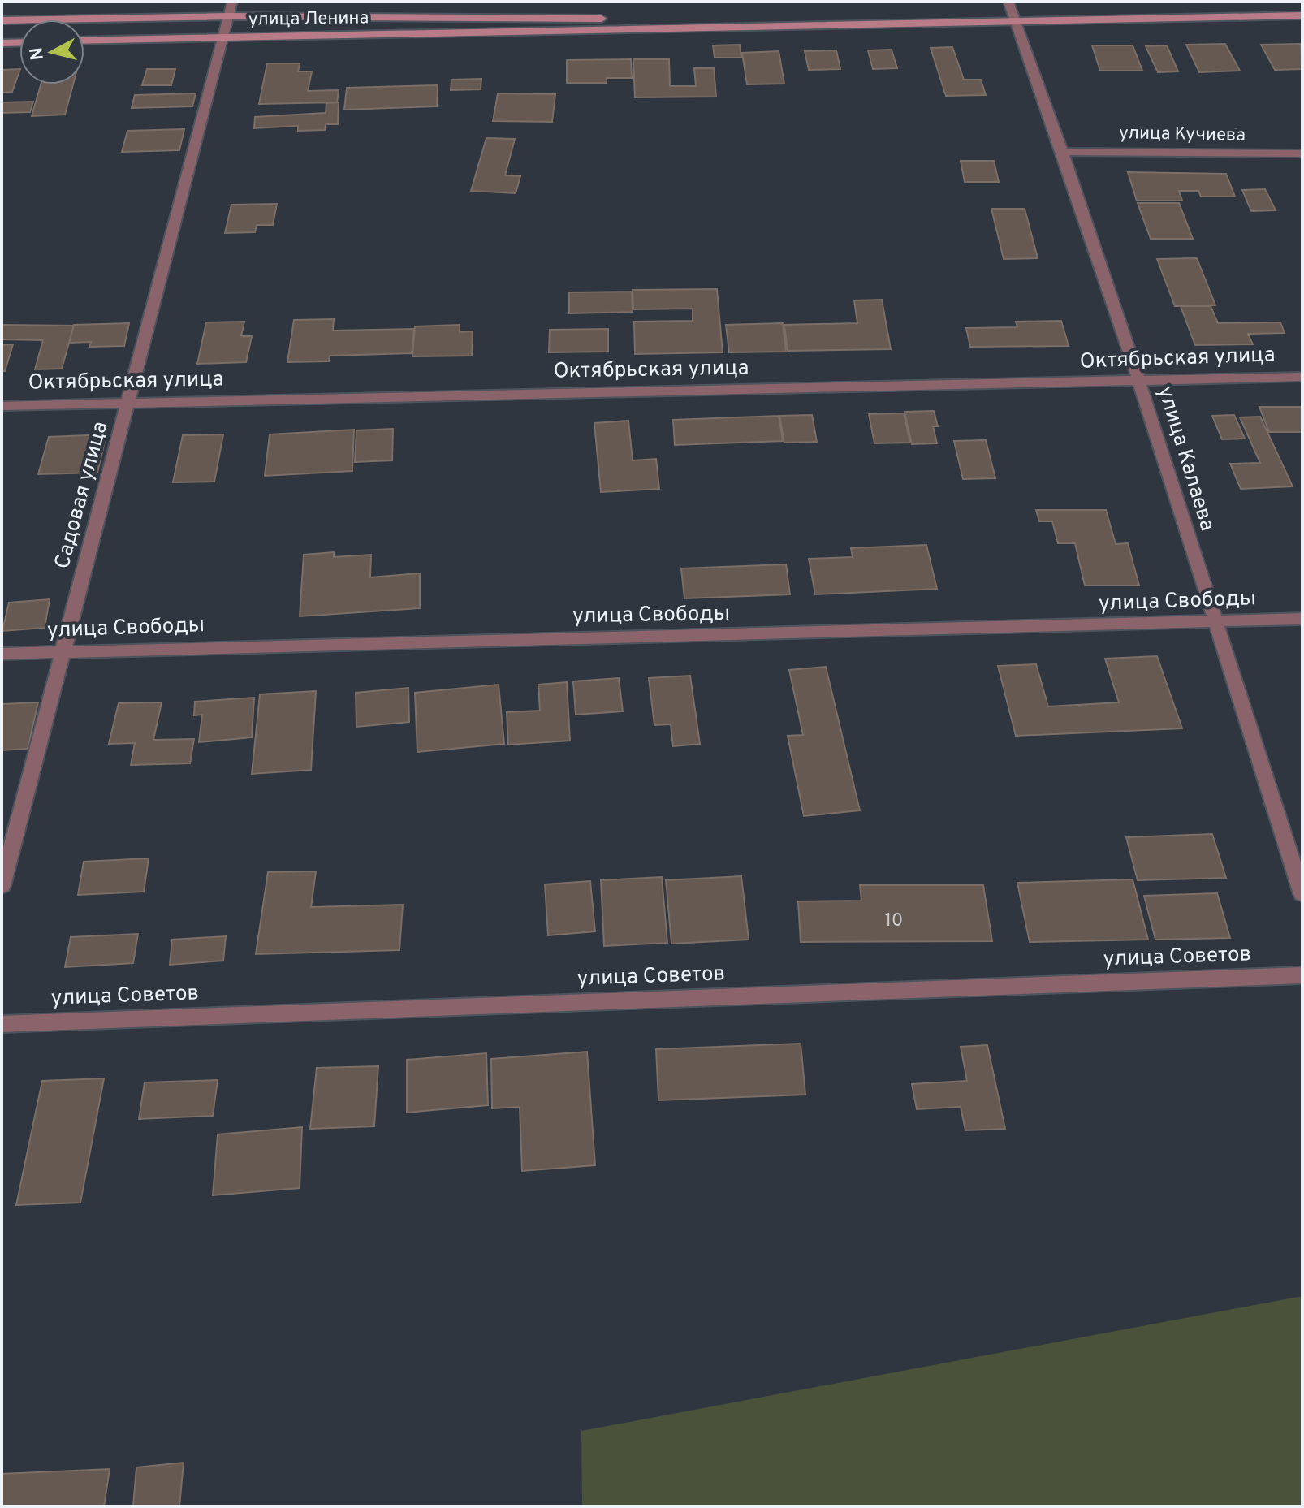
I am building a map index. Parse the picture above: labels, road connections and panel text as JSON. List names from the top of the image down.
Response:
{
  "streets": {
    "street": [
      "улица Ленина",
      "улица Кучиева",
      "Октябрьская улица",
      "улица Калаева",
      "Садовая улица",
      "улица Свободы",
      "улица Советов"
    ]
  },
  "crossings": [
    ["улица Ленина", "улица Калаева"],
    ["улица Ленина", "Садовая улица"],
    ["улица Кучиева", "улица Калаева"],
    ["Октябрьская улица", "улица Калаева"],
    ["Октябрьская улица", "Садовая улица"],
    ["улица Калаева", "улица Свободы"],
    ["Садовая улица", "улица Свободы"]
  ],
  "house_numbers": ["10"],
  "north": "left"
}
